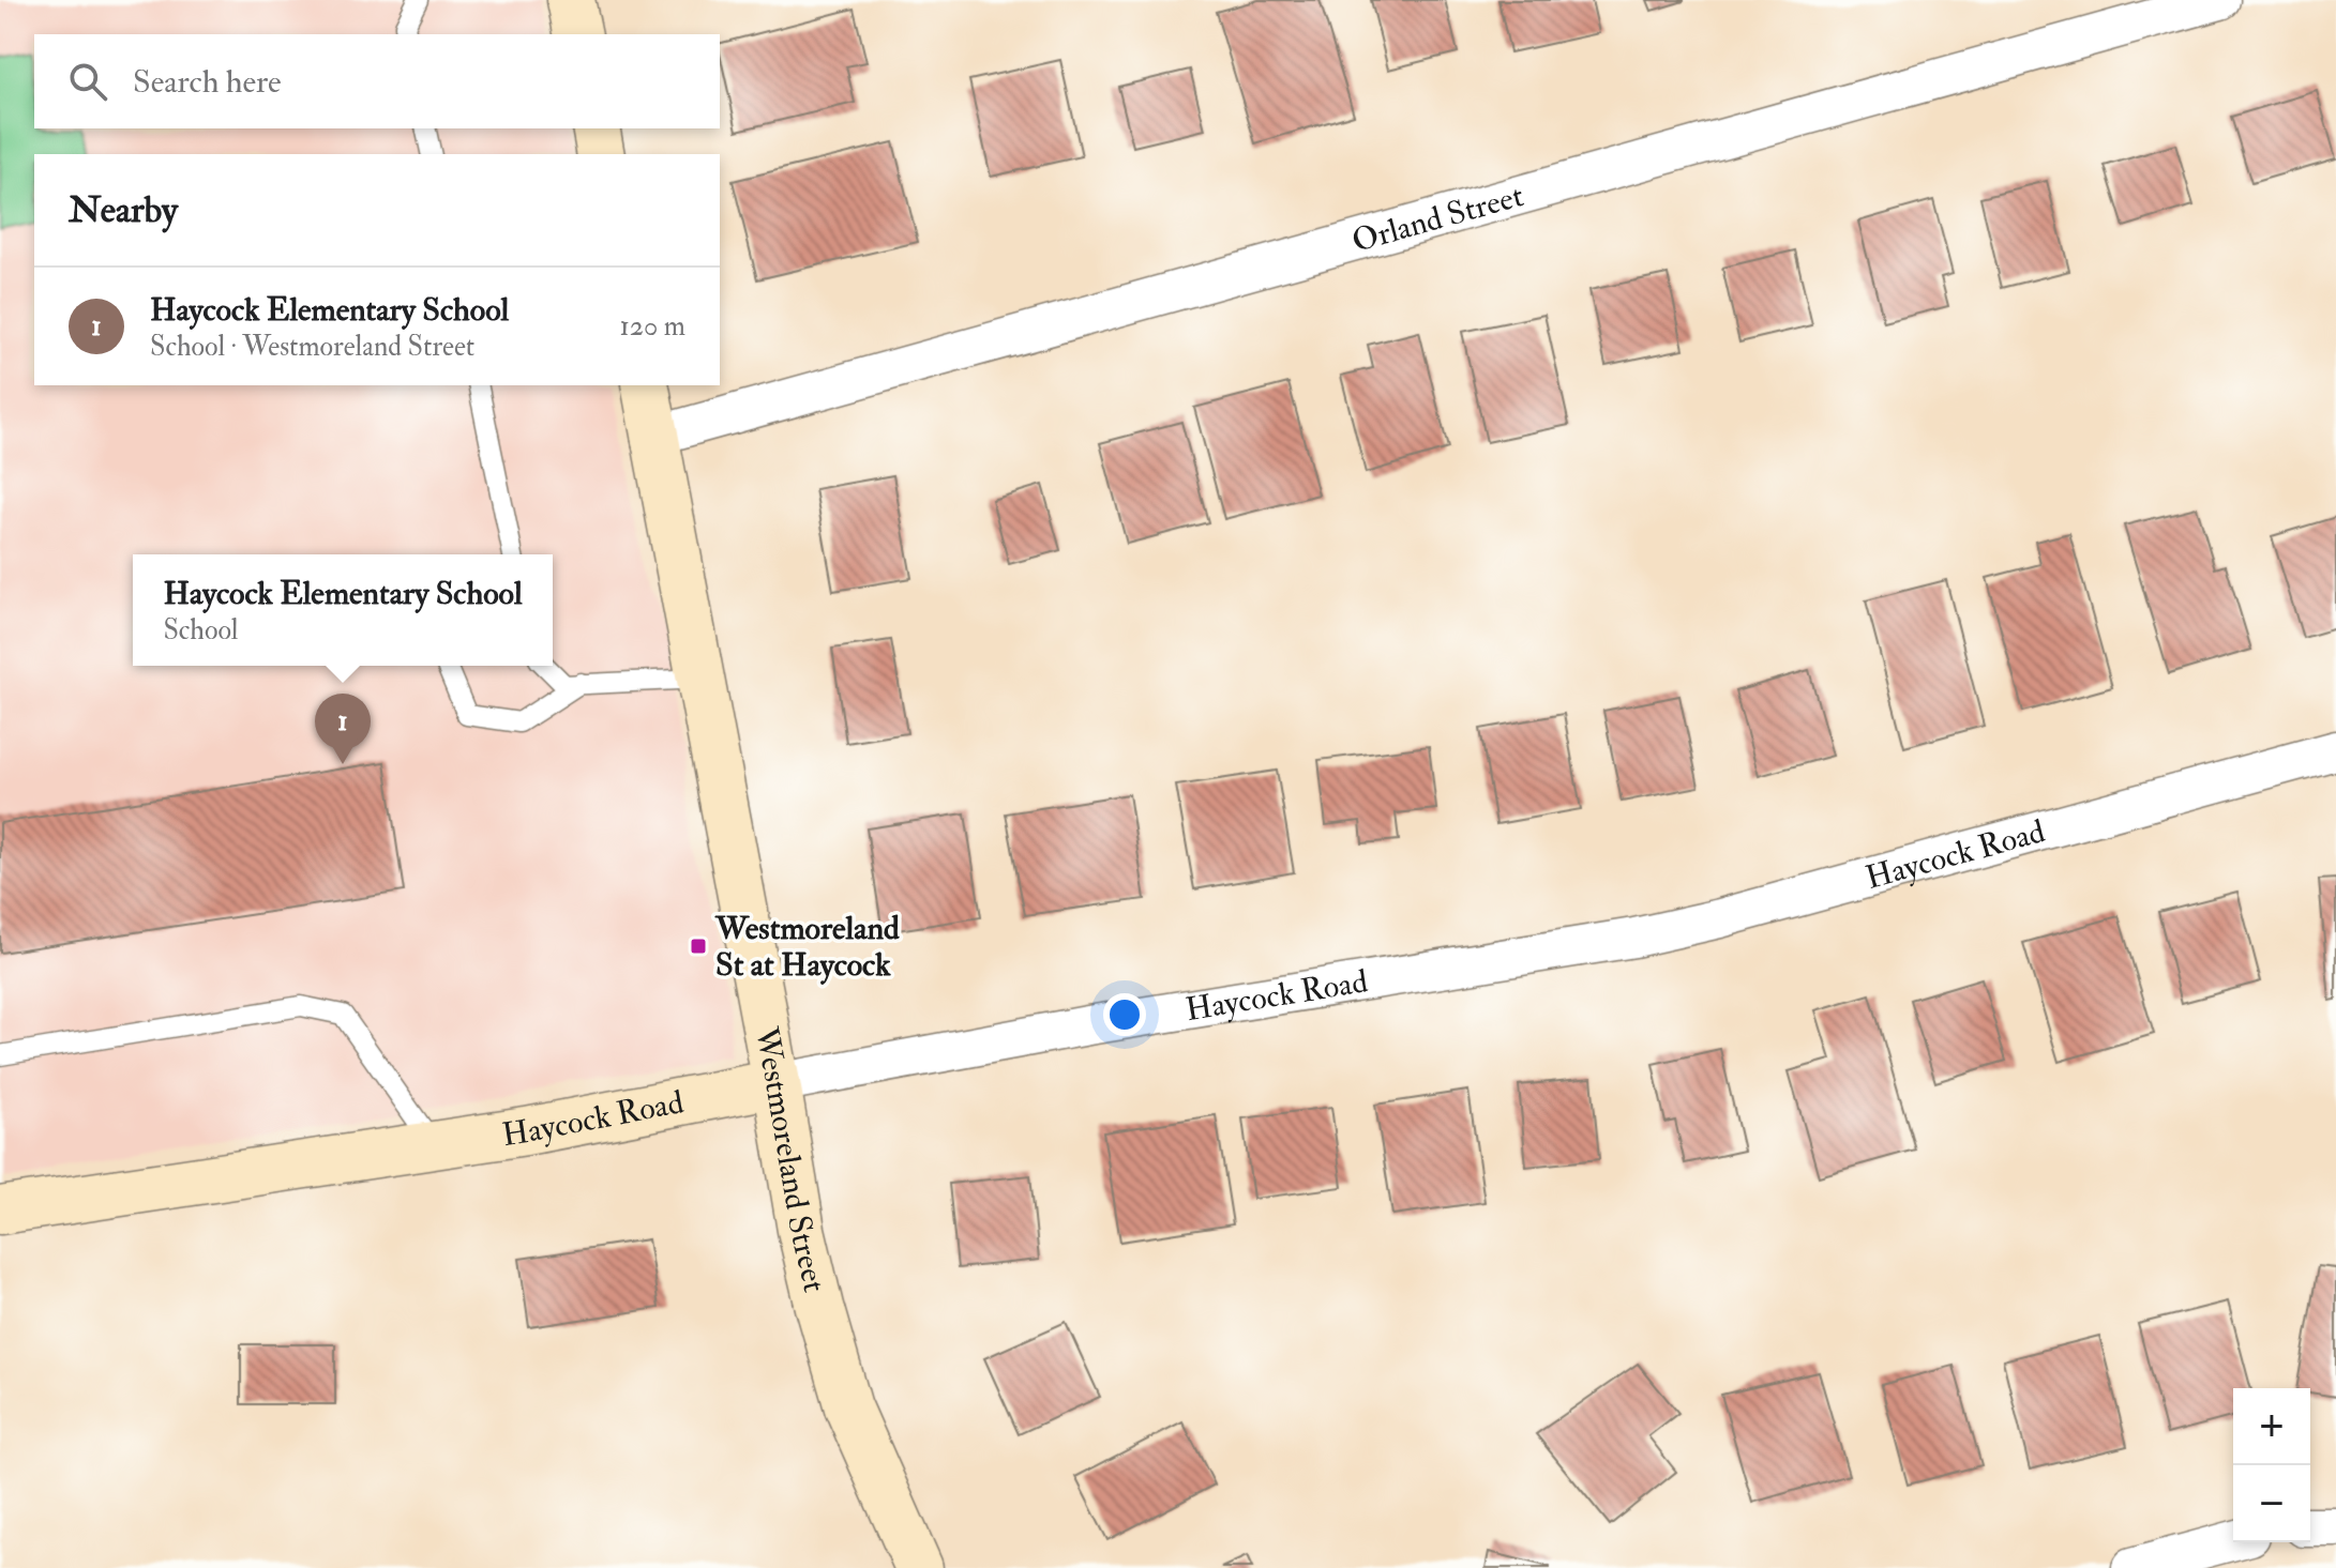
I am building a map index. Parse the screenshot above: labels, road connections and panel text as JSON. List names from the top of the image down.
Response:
{
  "streets": {
    "main road": ["Haycock Road", "Westmoreland Street"],
    "street": ["Orland Street"]
  },
  "crossings": [
    ["Orland Street", "Westmoreland Street"],
    ["Haycock Road", "Westmoreland Street"]
  ],
  "places": {
    "transit": ["Westmoreland St at Haycock"]
  },
  "page": {
    "search": "Search here",
    "heading": "Nearby",
    "list": [
      {
        "mark": "1",
        "name": "Haycock Elementary School",
        "note": "School · Westmoreland Street",
        "value": "120 m"
      }
    ],
    "popup": ["Haycock Elementary School", "School"],
    "pins": "1",
    "map_buttons": ["+", "−"]
  }
}
